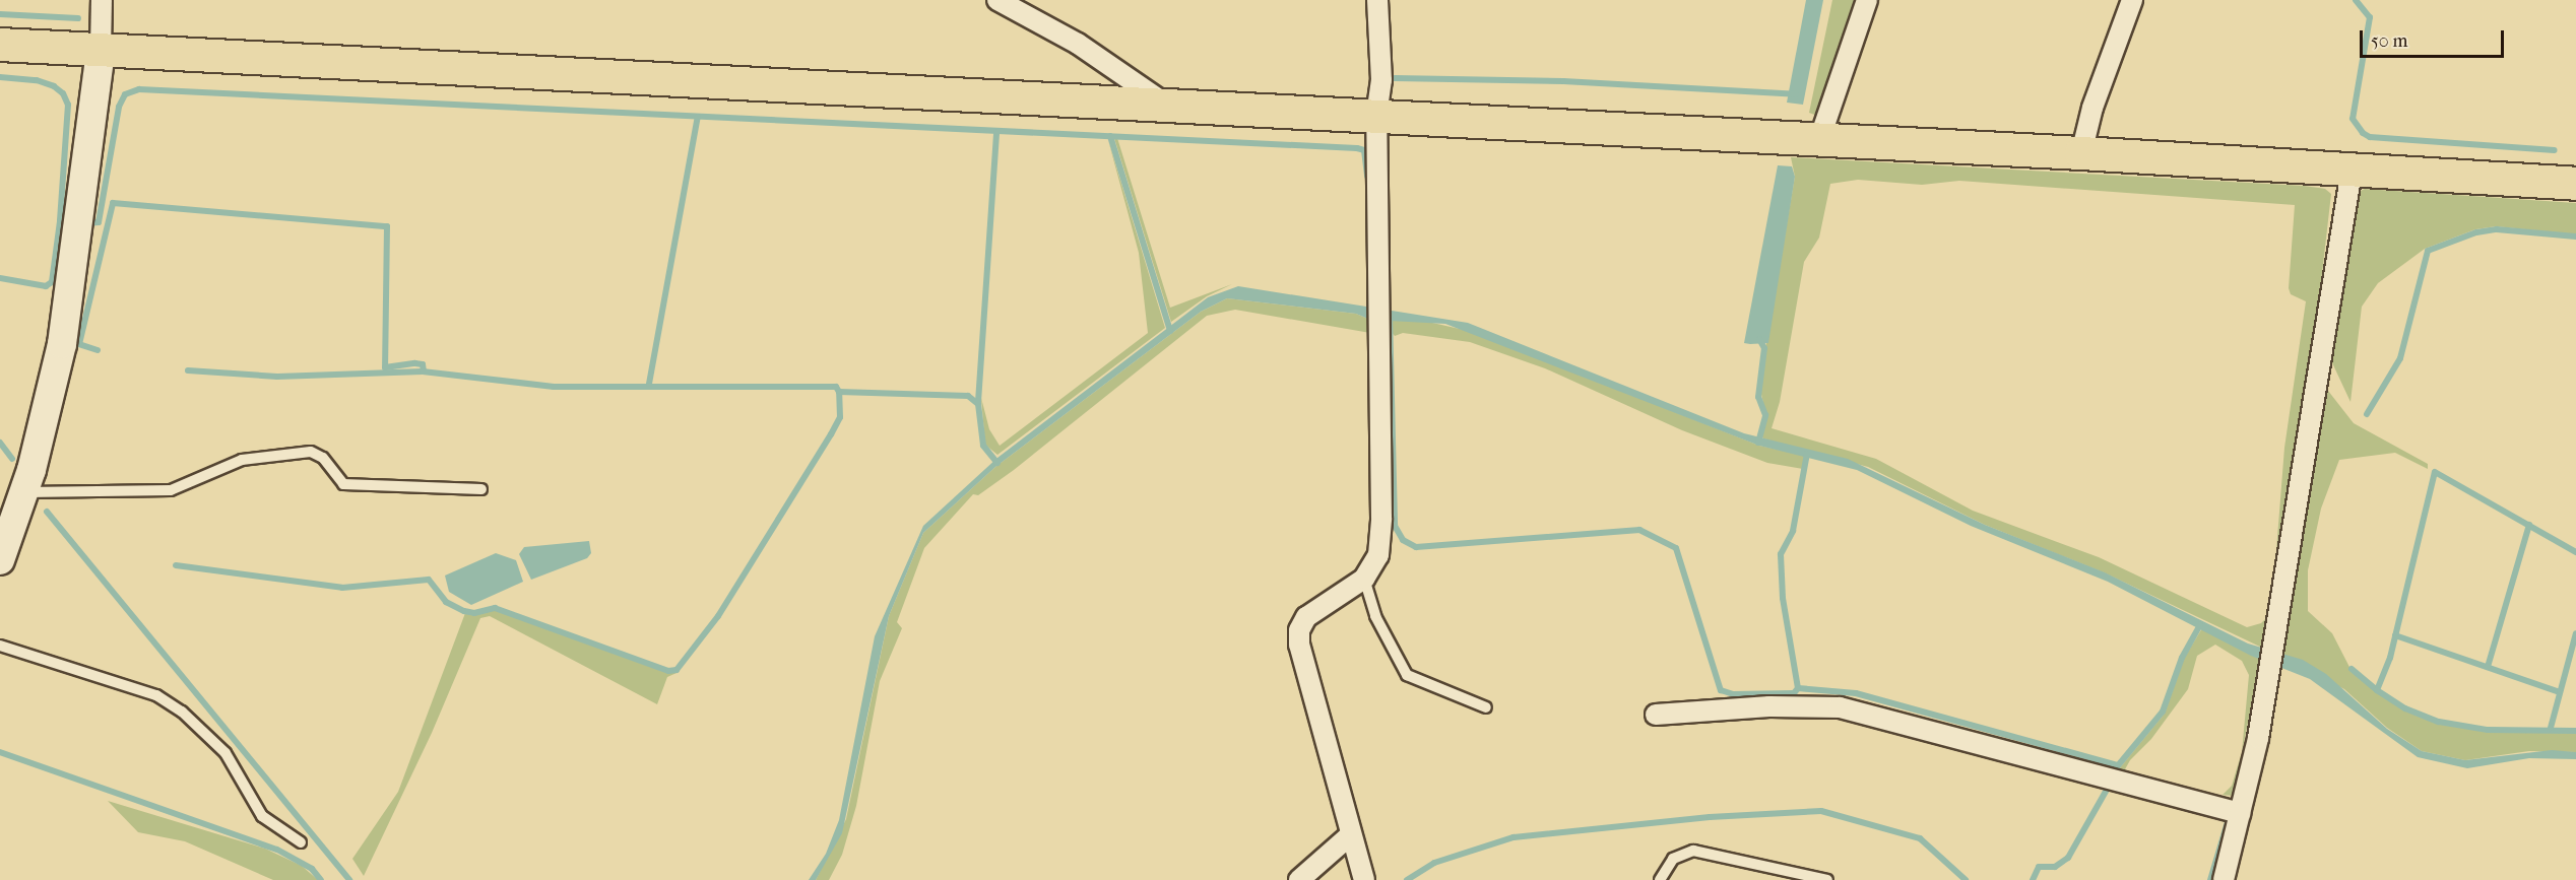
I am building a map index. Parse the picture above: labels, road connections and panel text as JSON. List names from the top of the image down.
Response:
{
  "scale_bar": "50 m"
}
